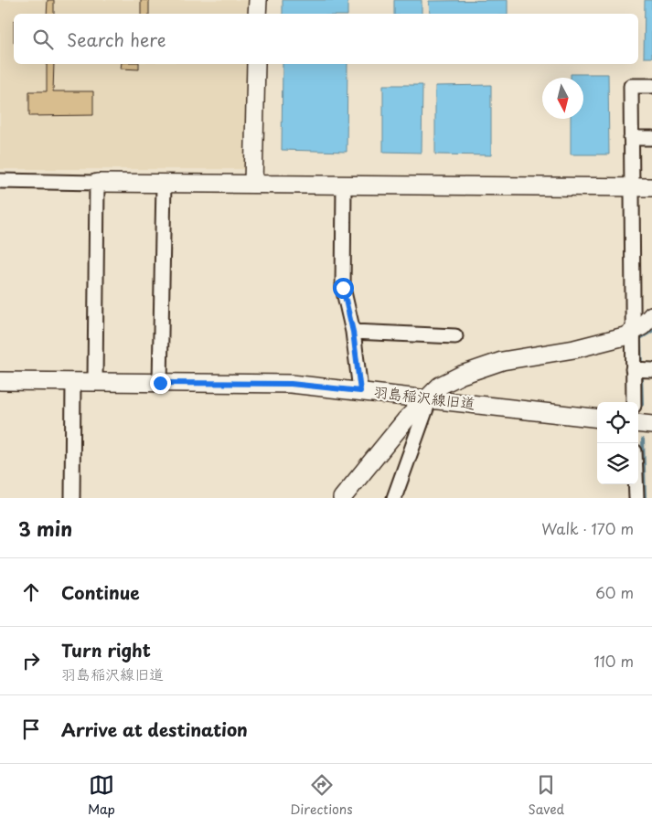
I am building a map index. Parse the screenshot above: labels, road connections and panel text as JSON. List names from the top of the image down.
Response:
{
  "streets": {
    "street": ["羽島稲沢線旧道"]
  },
  "north": "bottom",
  "page": {
    "search": "Search here",
    "heading": ["3 min", "Walk · 170 m"],
    "list": [
      ["Continue", "60 m"],
      ["Turn right", "羽島稲沢線旧道", "110 m"],
      "Arrive at destination"
    ],
    "nav": ["Map", "Directions", "Saved"]
  }
}
